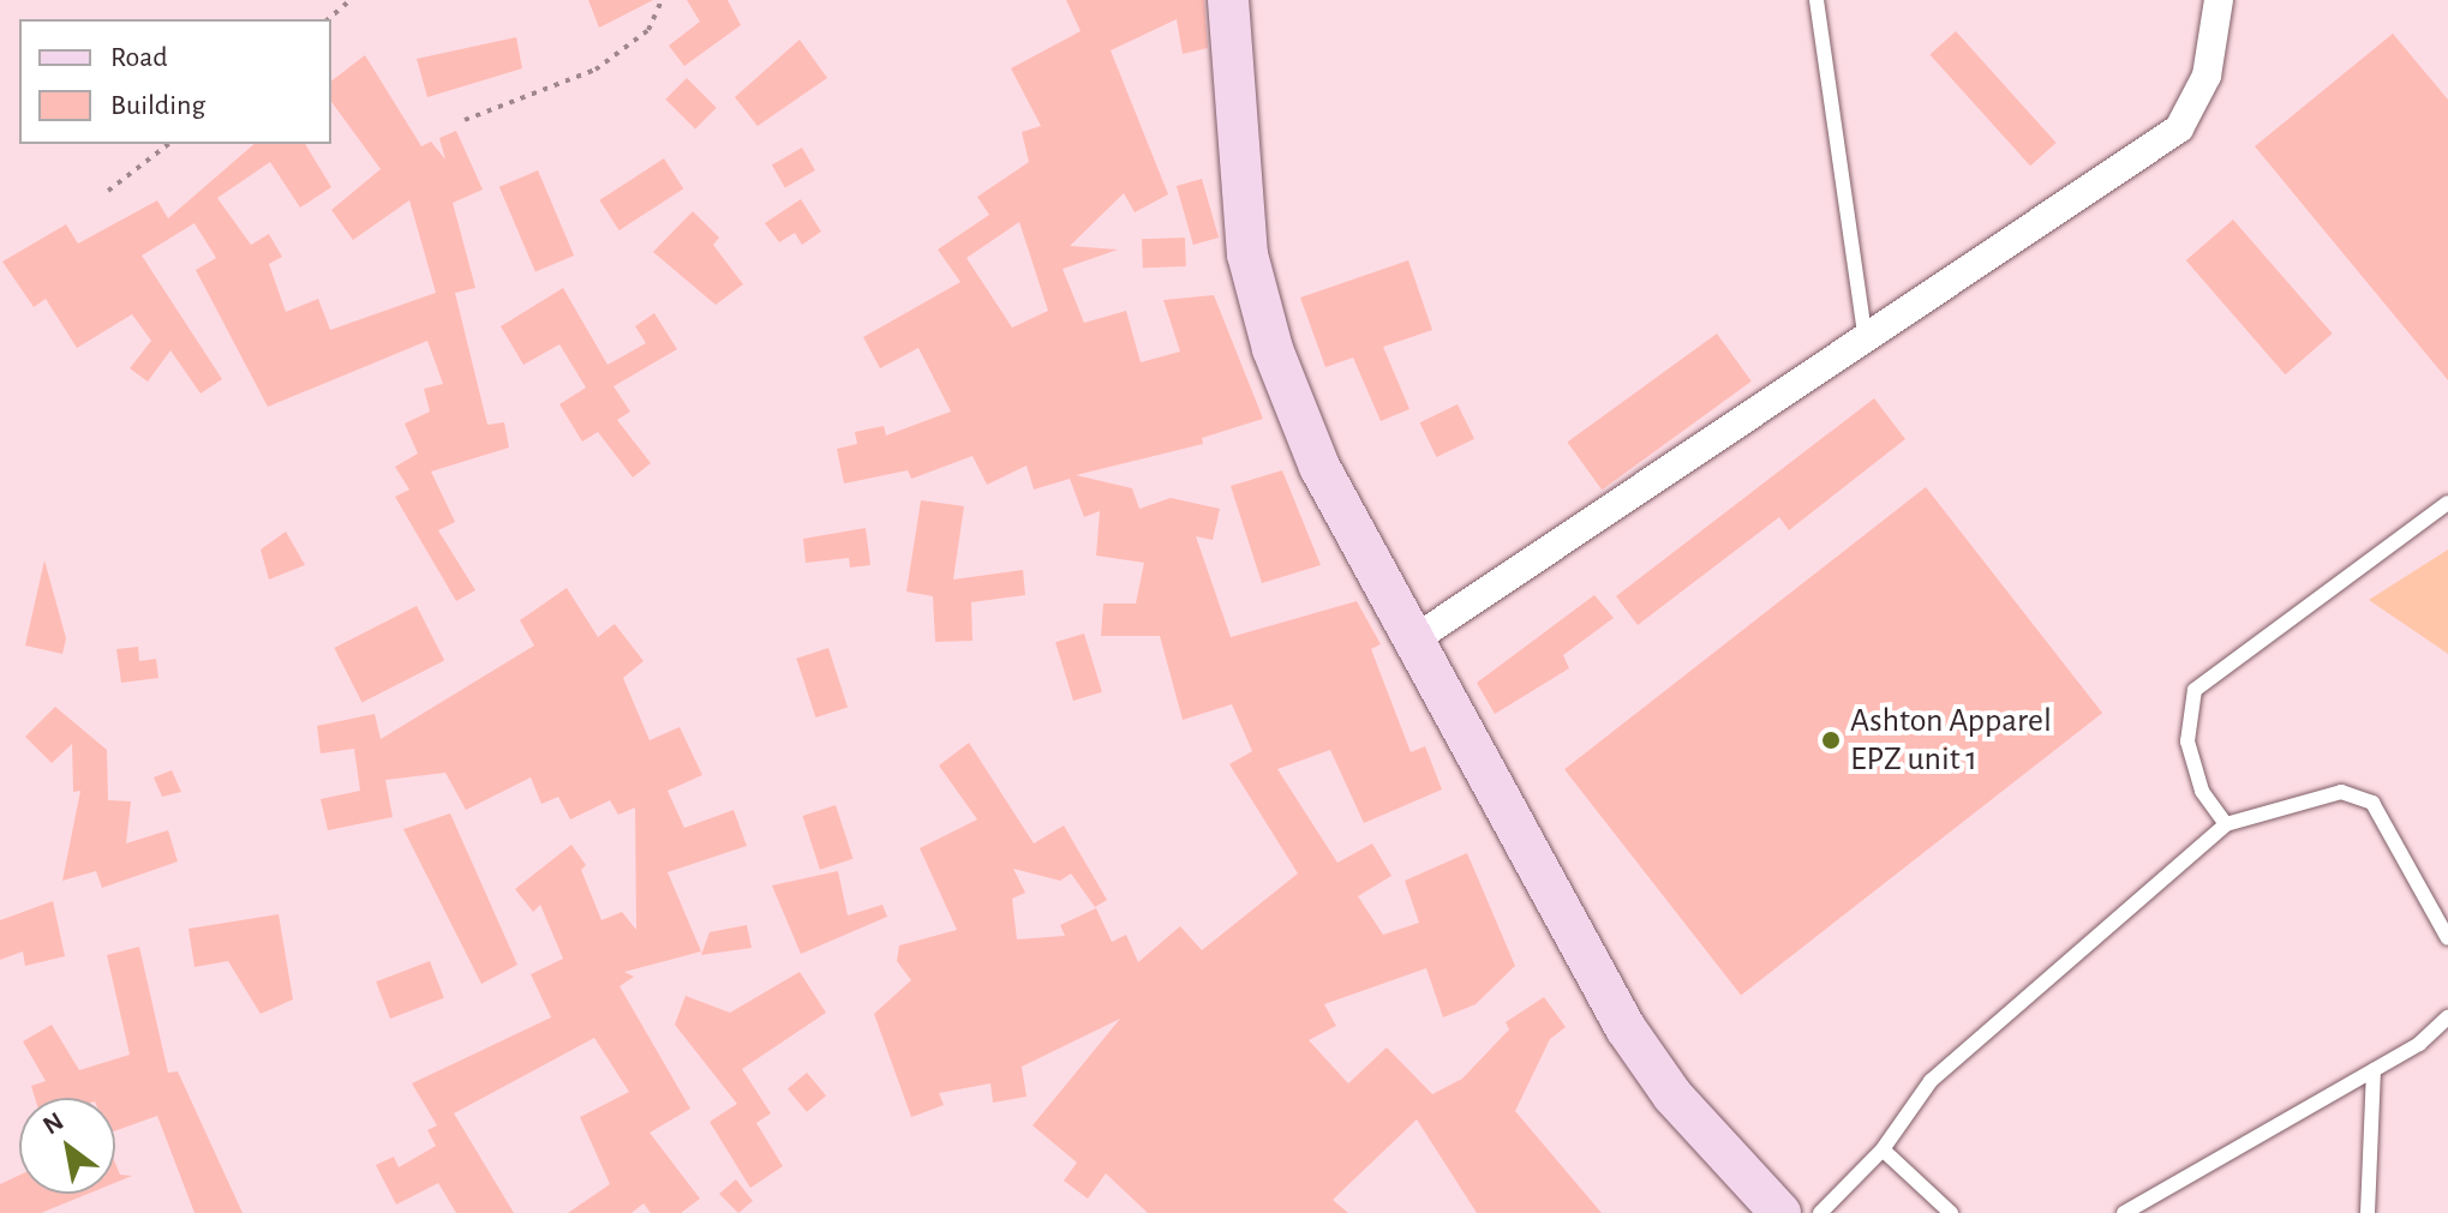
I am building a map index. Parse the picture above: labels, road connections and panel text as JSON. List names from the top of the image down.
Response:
{
  "places": ["Ashton Apparel EPZ unit 1"],
  "legend": ["Road", "Building"],
  "north": "top left"
}
